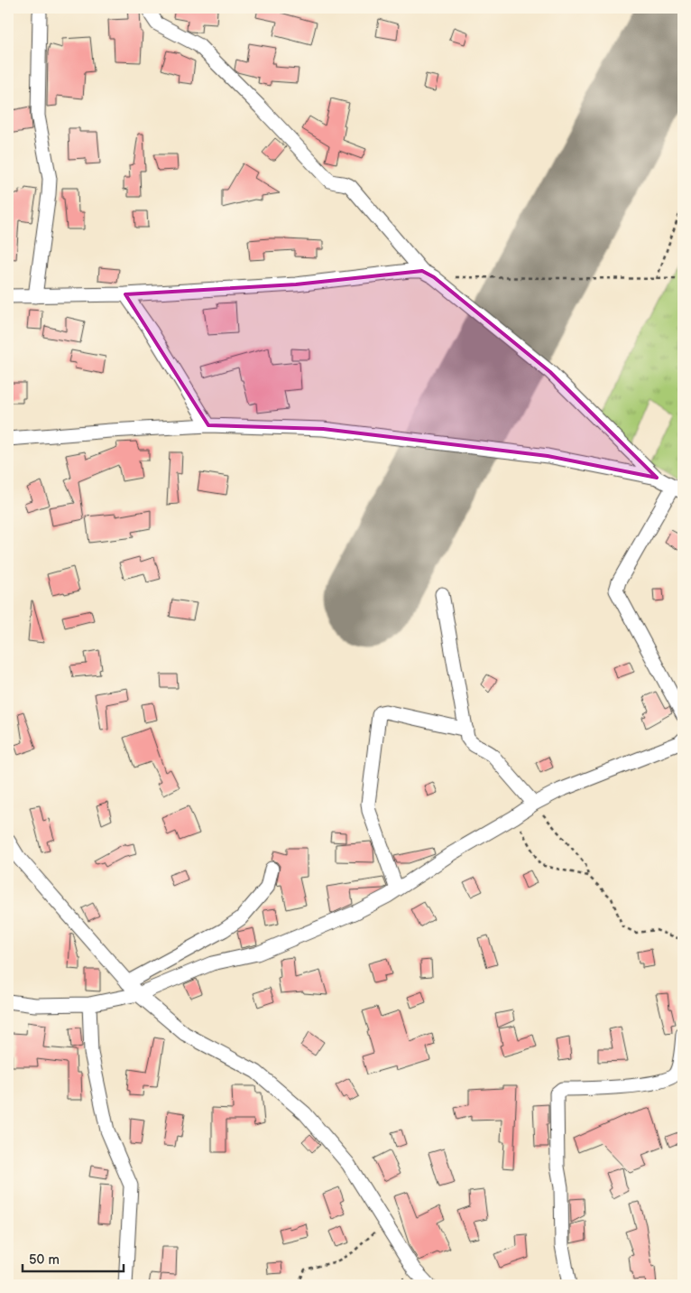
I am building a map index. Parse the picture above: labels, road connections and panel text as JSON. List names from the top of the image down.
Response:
{
  "scale_bar": "50 m"
}
